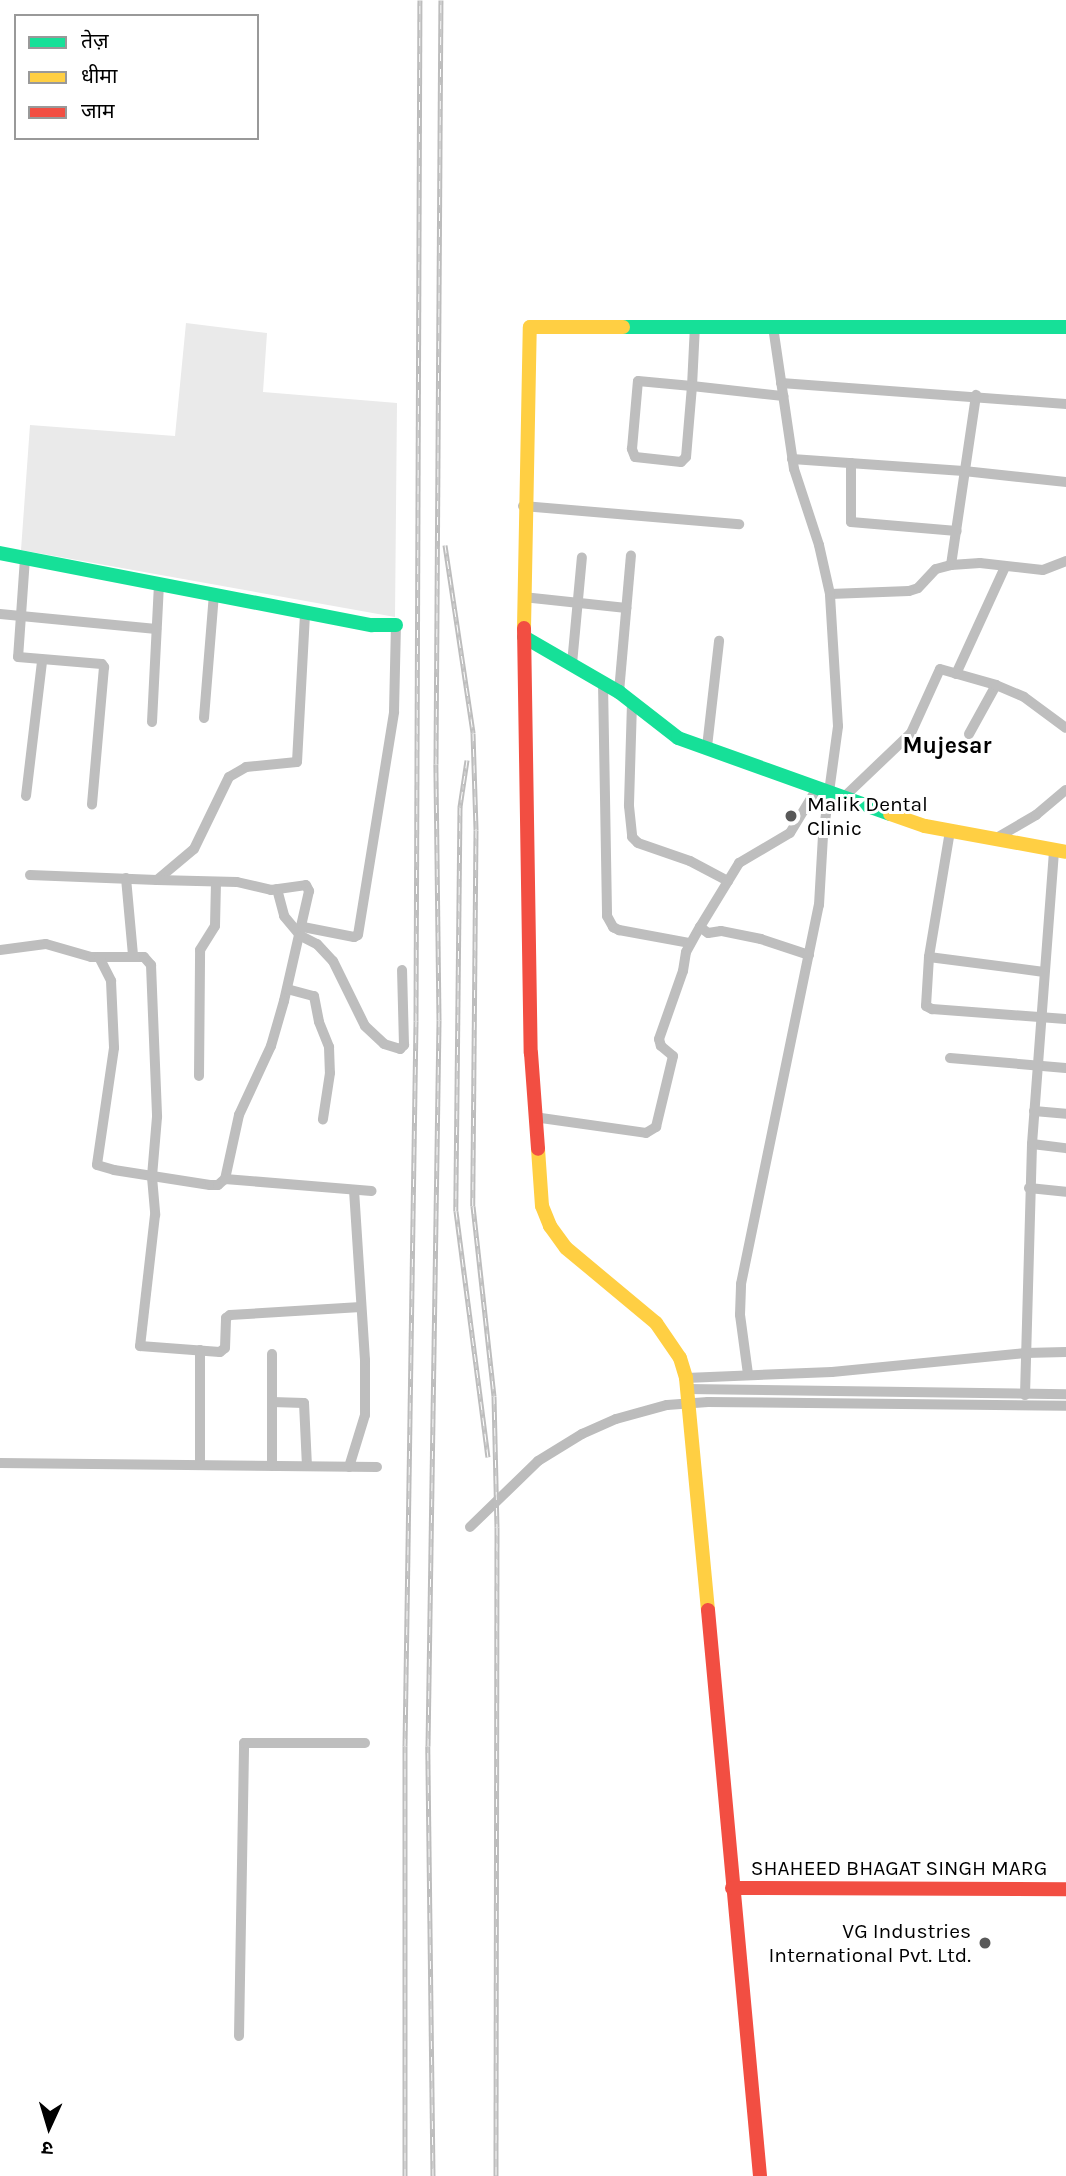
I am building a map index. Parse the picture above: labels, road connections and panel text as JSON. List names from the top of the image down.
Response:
{
  "streets": {
    "street": ["SHAHEED BHAGAT SINGH MARG"]
  },
  "districts": ["Mujesar"],
  "places": ["Malik Dental Clinic", "VG Industries International Pvt. Ltd."],
  "legend": ["तेज़", "धीमा", "जाम"],
  "north": "bottom"
}
